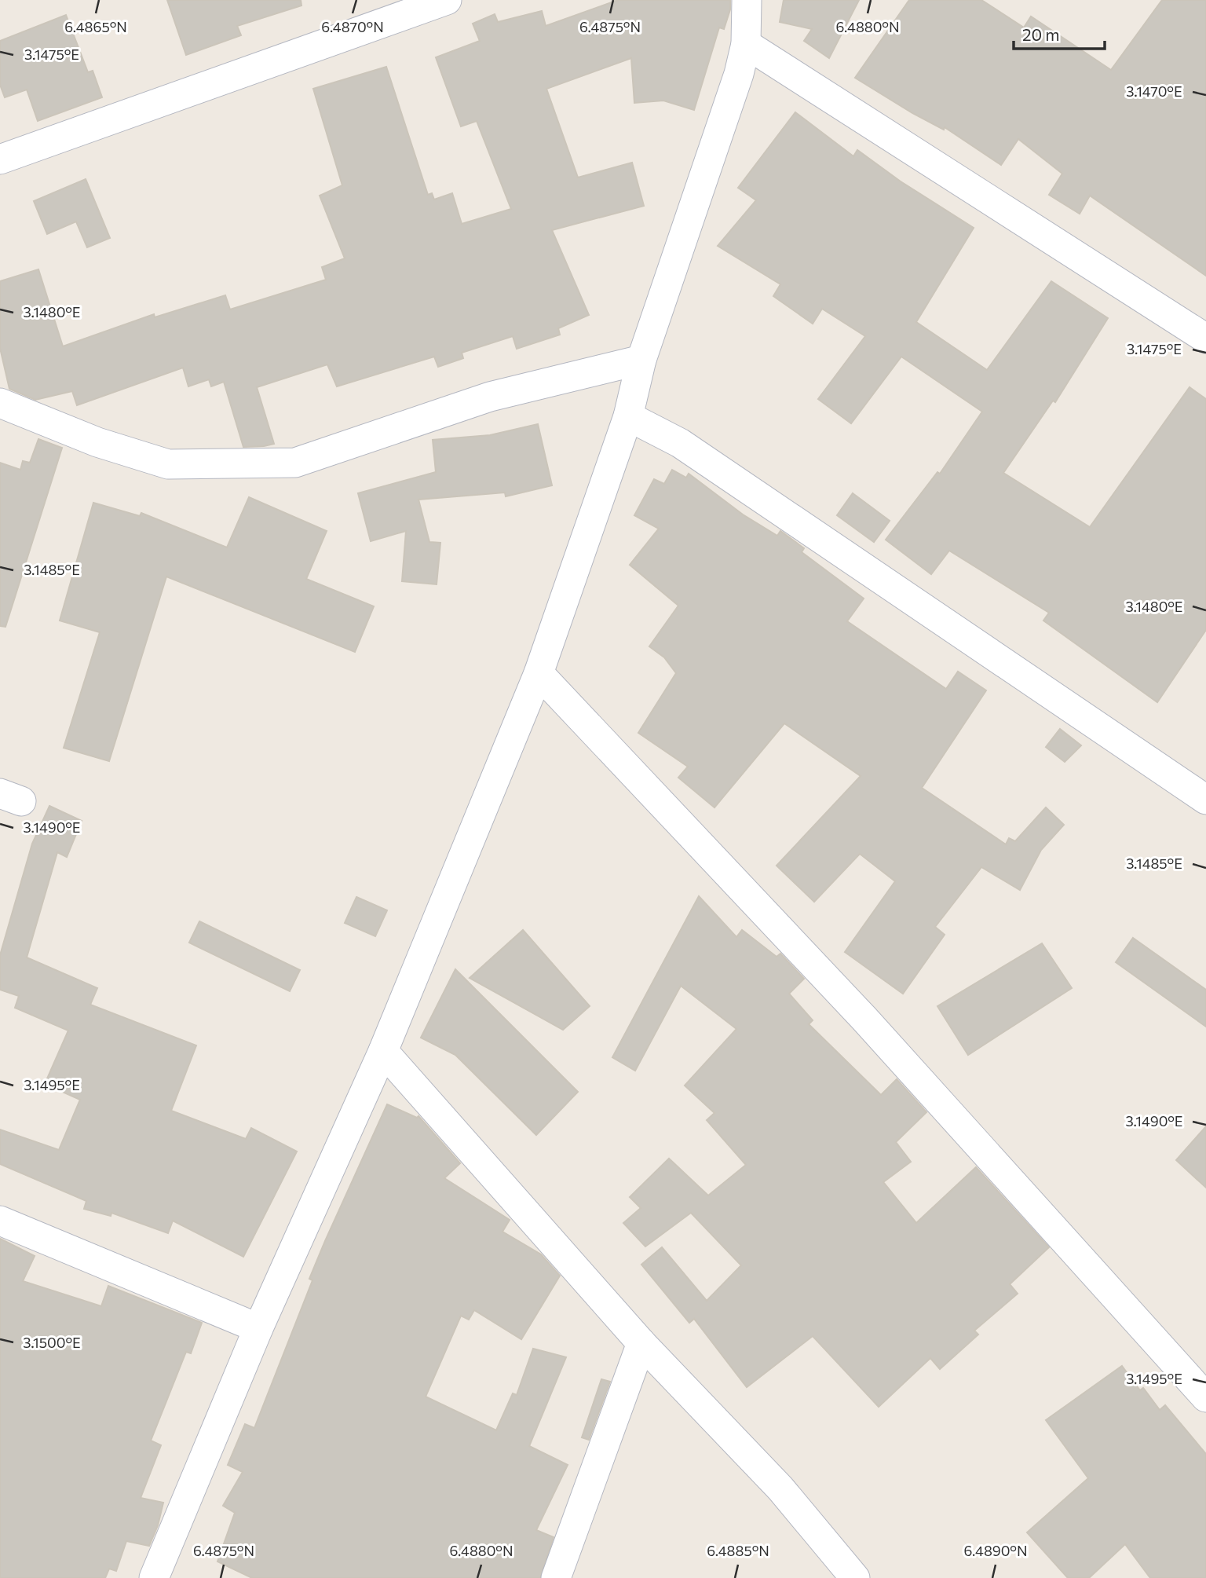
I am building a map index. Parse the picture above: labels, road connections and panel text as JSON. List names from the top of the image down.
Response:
{
  "scale_bar": "20 m",
  "coordinates": [
    "6.4865°N",
    "6.4870°N",
    "6.4875°N",
    "6.4880°N",
    "3.1475°E",
    "3.1470°E",
    "3.1480°E",
    "3.1485°E",
    "3.1490°E",
    "3.1495°E",
    "3.1500°E",
    "6.4885°N",
    "6.4890°N"
  ]
}
